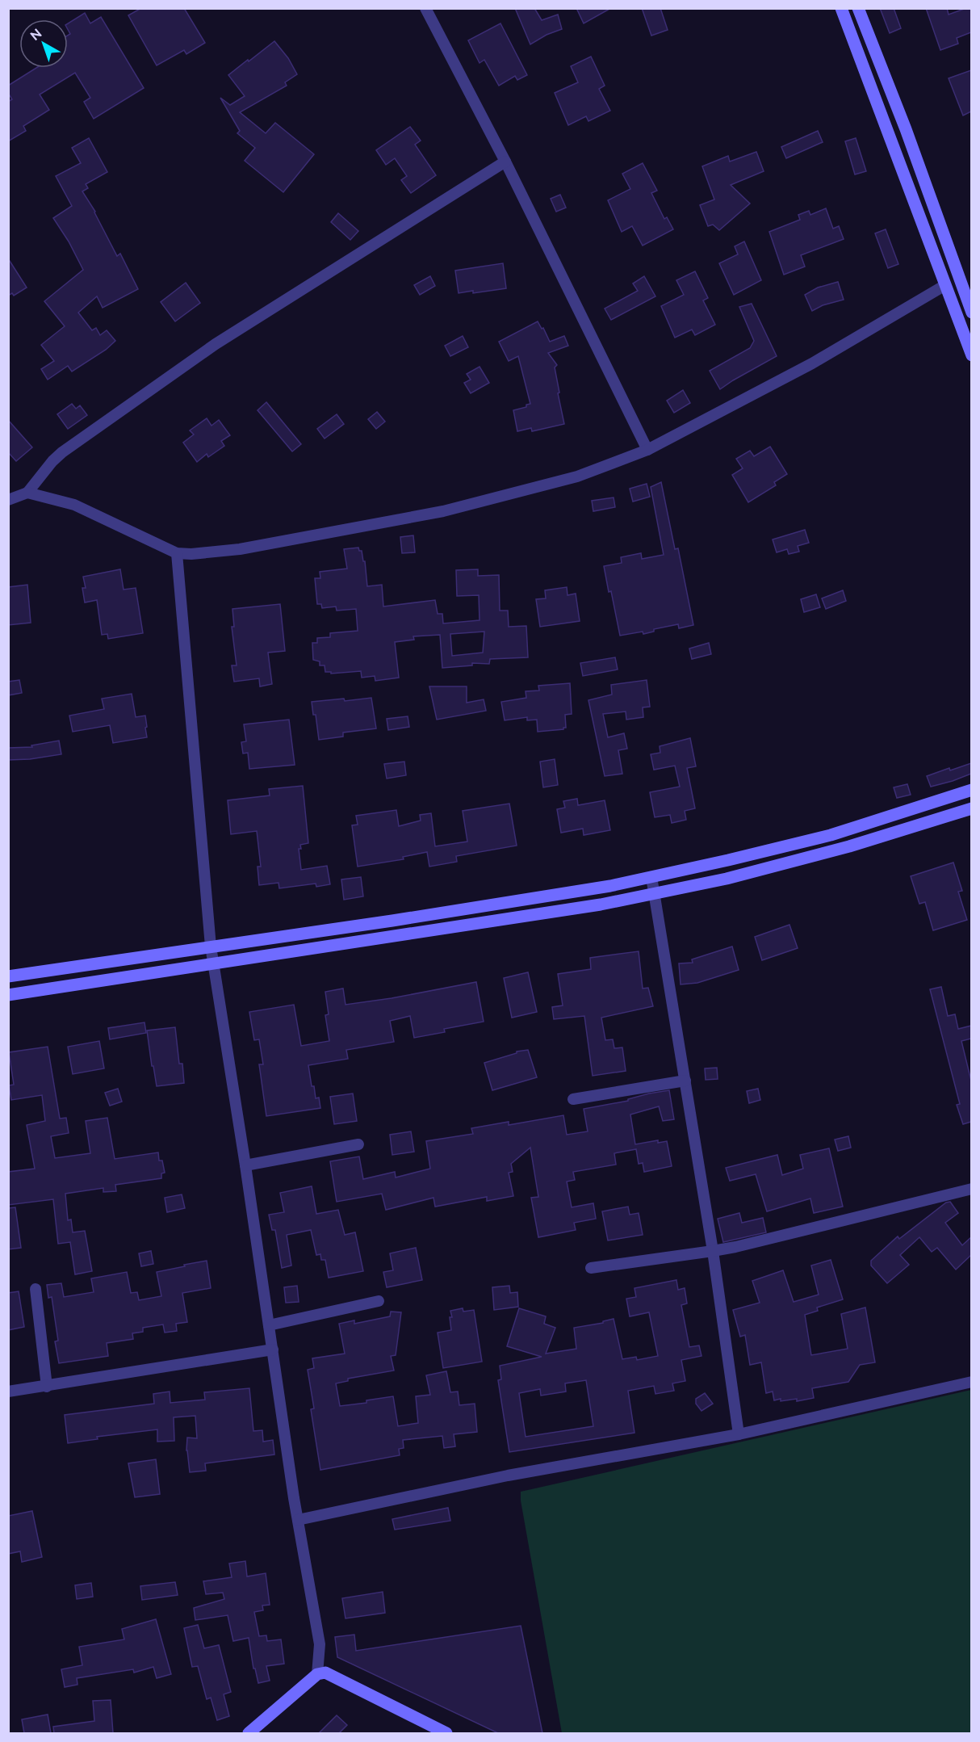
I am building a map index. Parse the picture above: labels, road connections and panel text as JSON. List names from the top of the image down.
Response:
{
  "north": "top left"
}
